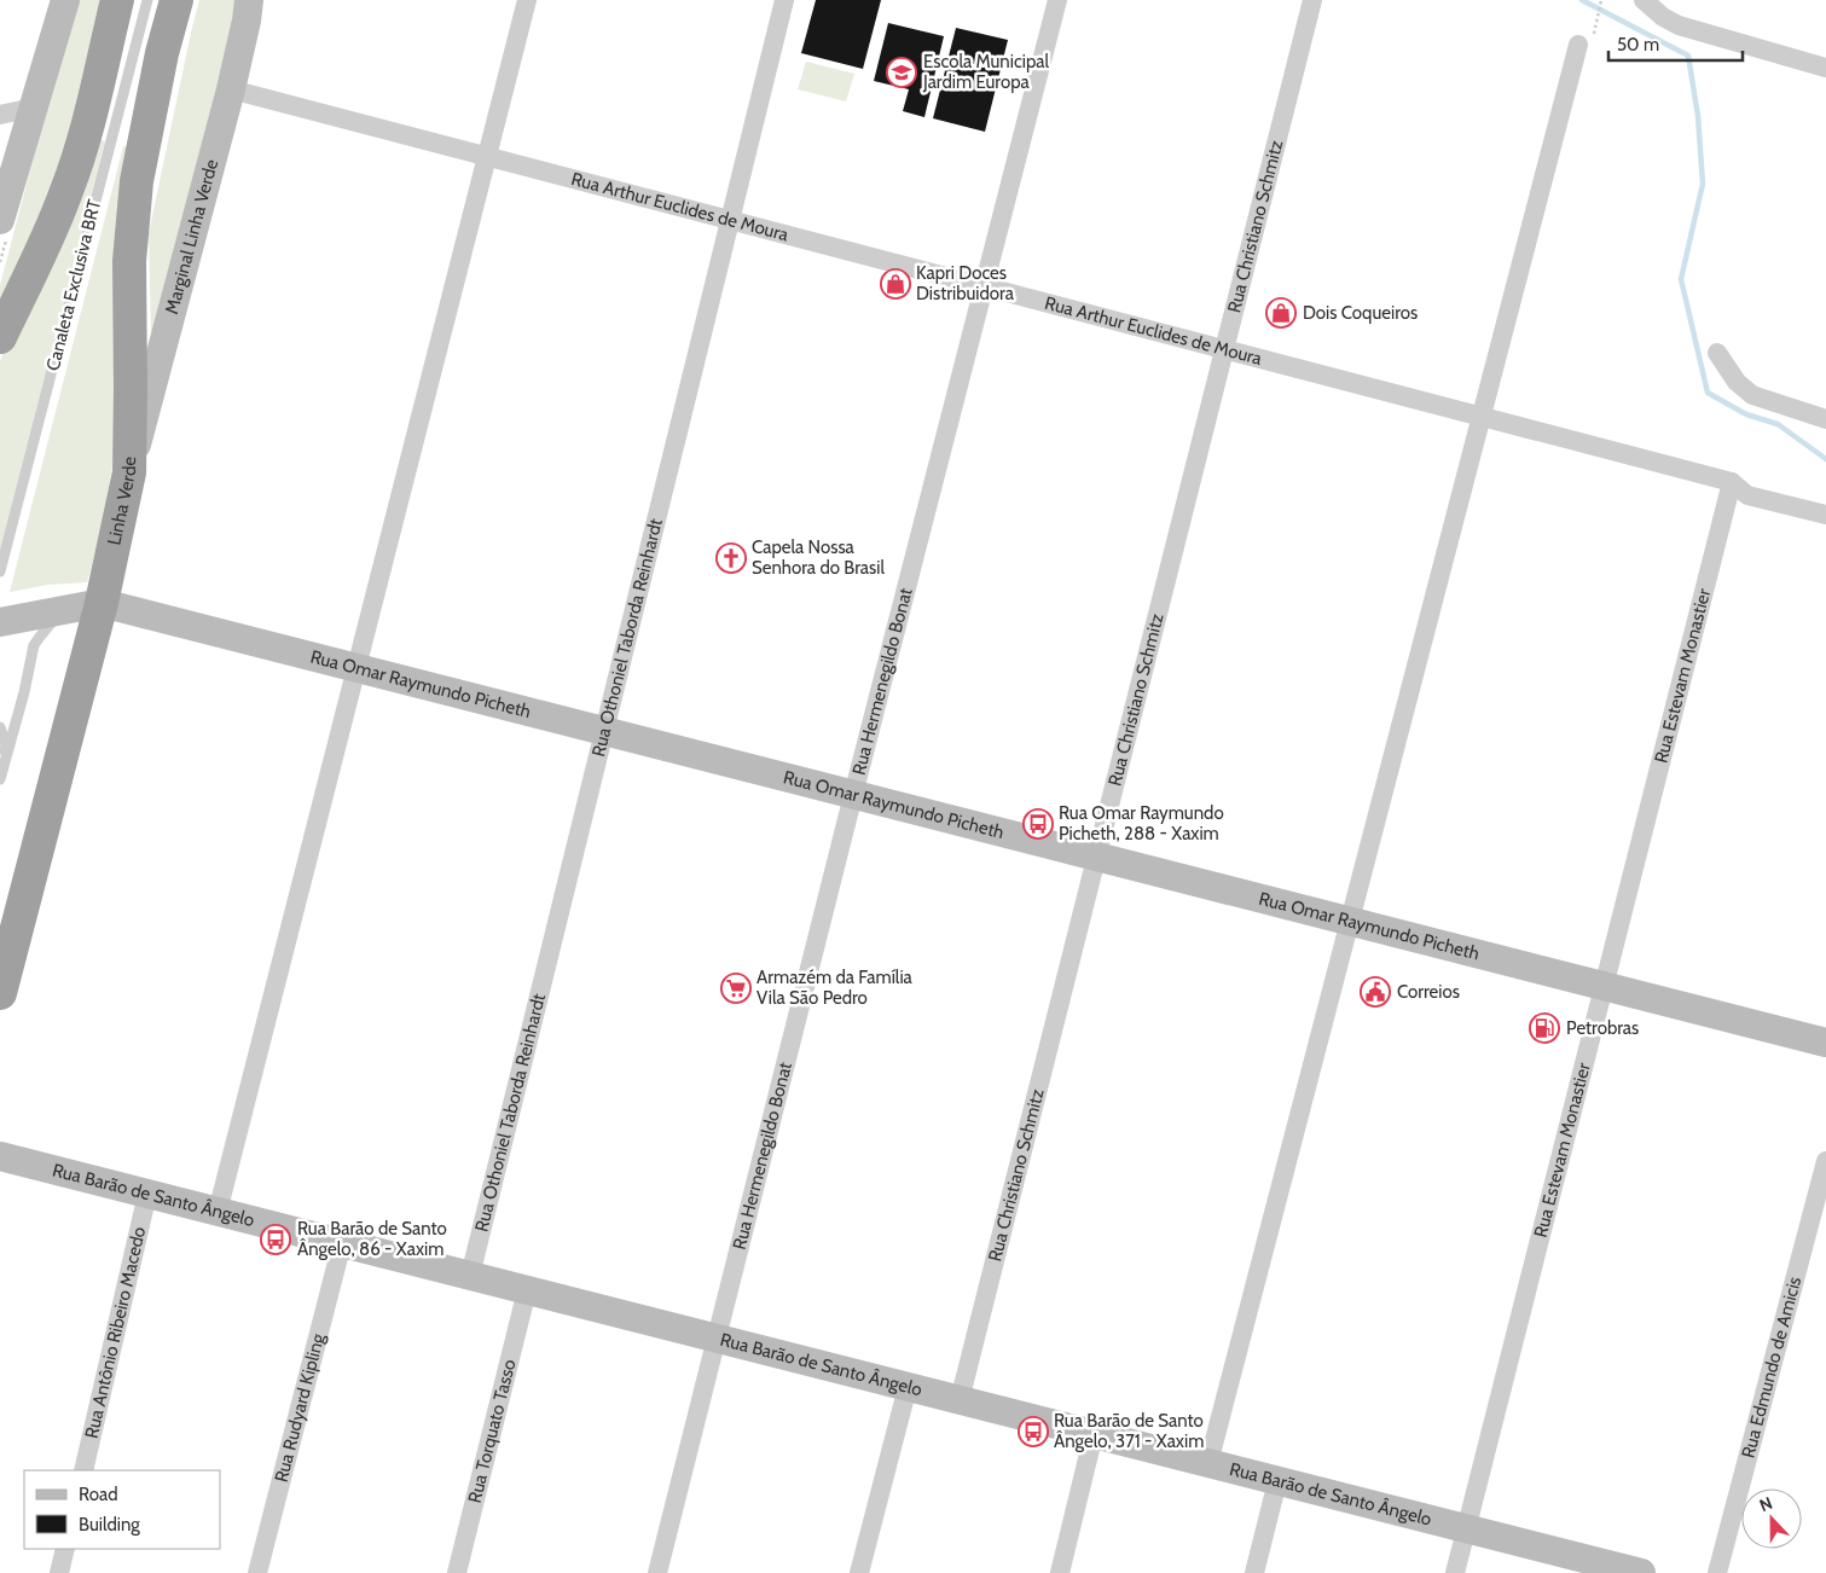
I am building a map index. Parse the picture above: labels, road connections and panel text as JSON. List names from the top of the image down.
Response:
{
  "streets": {
    "highway": ["Linha Verde"],
    "main road": ["Marginal Linha Verde", "Rua Omar Raymundo Picheth", "Rua Barão de Santo Ângelo"],
    "street": [
      "Rua Arthur Euclides de Moura",
      "Rua Christiano Schmitz",
      "Rua Othoniel Taborda Reinhardt",
      "Rua Estevam Monastier",
      "Rua Hermenegildo Bonat",
      "Rua Antônio Ribeiro Macedo",
      "Rua Edmundo de Amicis",
      "Rua Rudyard Kipling",
      "Rua Torquato Tasso"
    ],
    "lane": ["Canaleta Exclusiva BRT"]
  },
  "crossings": [
    ["Rua Arthur Euclides de Moura", "Rua Christiano Schmitz"],
    ["Rua Arthur Euclides de Moura", "Marginal Linha Verde"],
    ["Rua Arthur Euclides de Moura", "Rua Othoniel Taborda Reinhardt"],
    ["Rua Arthur Euclides de Moura", "Rua Estevam Monastier"],
    ["Rua Arthur Euclides de Moura", "Rua Hermenegildo Bonat"],
    ["Rua Christiano Schmitz", "Rua Omar Raymundo Picheth"],
    ["Rua Christiano Schmitz", "Rua Barão de Santo Ângelo"],
    ["Marginal Linha Verde", "Linha Verde"],
    ["Linha Verde", "Rua Omar Raymundo Picheth"],
    ["Rua Othoniel Taborda Reinhardt", "Rua Omar Raymundo Picheth"],
    ["Rua Othoniel Taborda Reinhardt", "Rua Barão de Santo Ângelo"],
    ["Rua Estevam Monastier", "Rua Omar Raymundo Picheth"],
    ["Rua Estevam Monastier", "Rua Barão de Santo Ângelo"],
    ["Rua Hermenegildo Bonat", "Rua Omar Raymundo Picheth"],
    ["Rua Hermenegildo Bonat", "Rua Barão de Santo Ângelo"],
    ["Rua Barão de Santo Ângelo", "Rua Antônio Ribeiro Macedo"],
    ["Rua Barão de Santo Ângelo", "Rua Rudyard Kipling"],
    ["Rua Barão de Santo Ângelo", "Rua Torquato Tasso"]
  ],
  "places": {
    "school or university": ["Escola Municipal Jardim Europa"],
    "shop": ["Kapri Doces Distribuidora", "Dois Coqueiros"],
    "church": ["Capela Nossa Senhora do Brasil"],
    "bus stop": ["Rua Omar Raymundo Picheth, 288 - Xaxim", "Rua Barão de Santo Ângelo, 86 - Xaxim", "Rua Barão de Santo Ângelo, 371 - Xaxim"],
    "supermarket": ["Armazém da Família Vila São Pedro"],
    "public building": ["Correios"],
    "fuel station": ["Petrobras"]
  },
  "legend": ["Road", "Building"],
  "scale_bar": "50 m",
  "north": "top"
}
